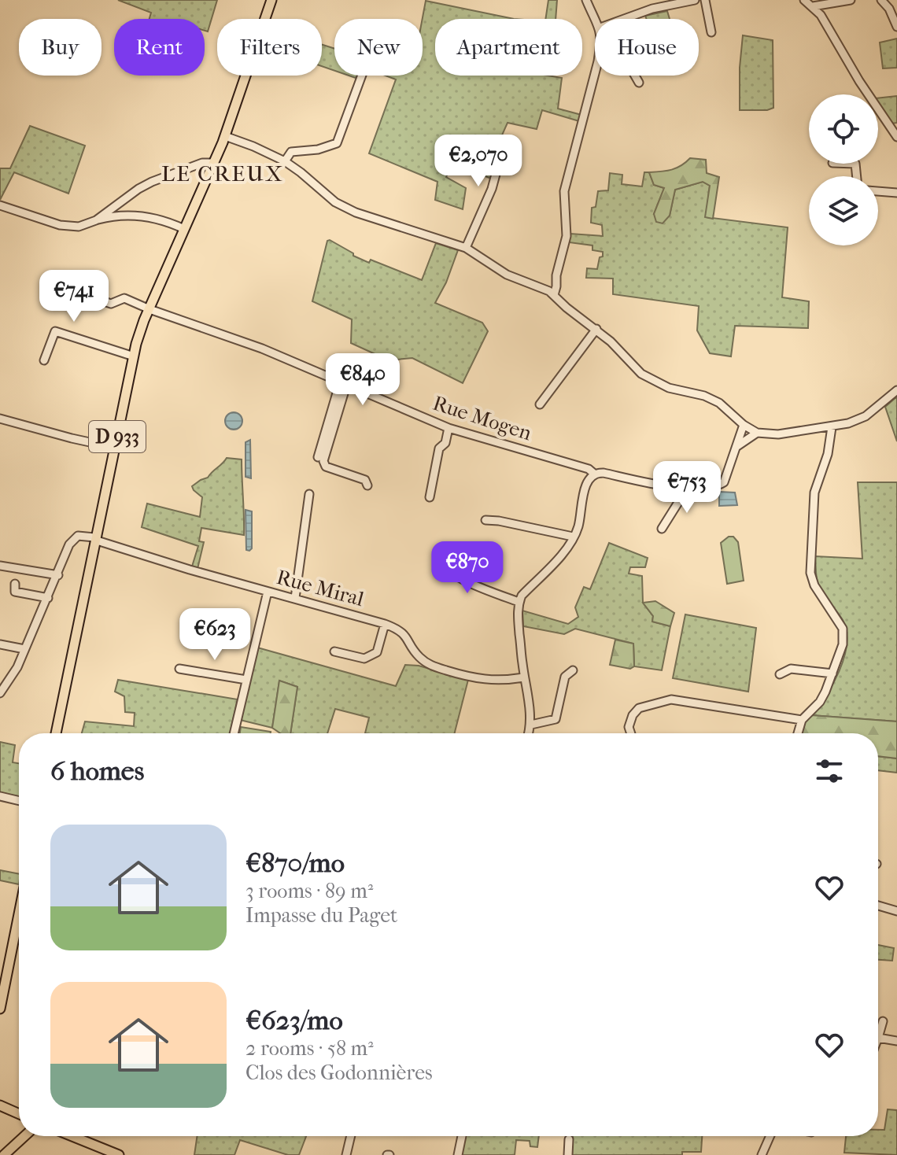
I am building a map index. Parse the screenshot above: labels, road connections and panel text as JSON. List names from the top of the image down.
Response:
{
  "streets": {
    "main road": ["D 933"],
    "street": ["Rue Mogen", "Rue Miral"]
  },
  "crossings": [
    ["Rue Mogen", "D 933"],
    ["D 933", "Rue Miral"]
  ],
  "districts": ["LE CREUX"],
  "page": {
    "chip": [
      "Buy",
      "Rent",
      "Filters",
      "New",
      "Apartment",
      "House"
    ],
    "price": [
      "€2,070",
      "€741",
      "€840",
      "€753",
      "€870",
      "€623"
    ],
    "heading": "6 homes",
    "list": [
      {
        "name": "€870/mo",
        "note": "3 rooms · 89 m² · Impasse du Paget"
      },
      {
        "name": "€623/mo",
        "note": "2 rooms · 58 m² · Clos des Godonnières"
      }
    ]
  }
}
